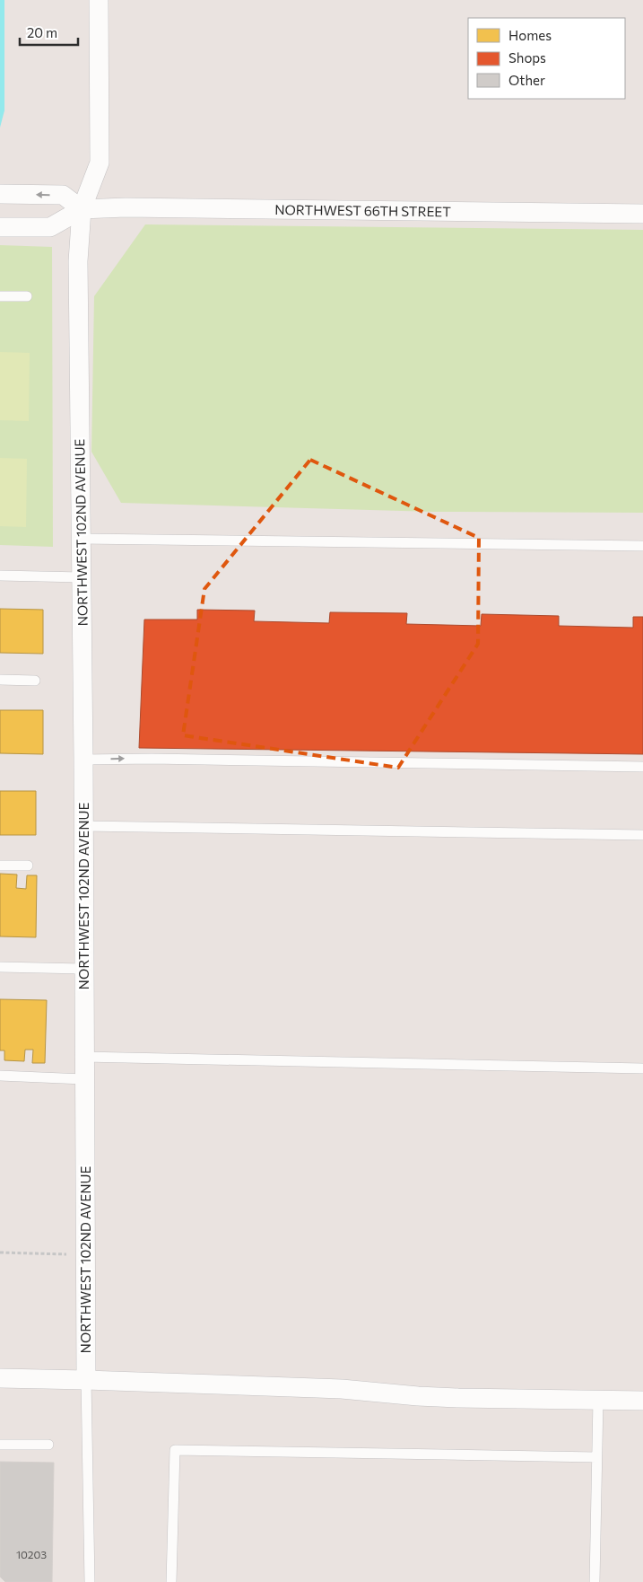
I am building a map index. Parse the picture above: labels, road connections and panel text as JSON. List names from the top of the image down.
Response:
{
  "streets": {
    "street": ["NORTHWEST 66TH STREET", "NORTHWEST 102ND AVENUE"]
  },
  "crossings": [
    ["NORTHWEST 66TH STREET", "NORTHWEST 102ND AVENUE"]
  ],
  "house_numbers": ["10203"],
  "legend": ["Homes", "Shops", "Other"],
  "scale_bar": "20 m"
}
